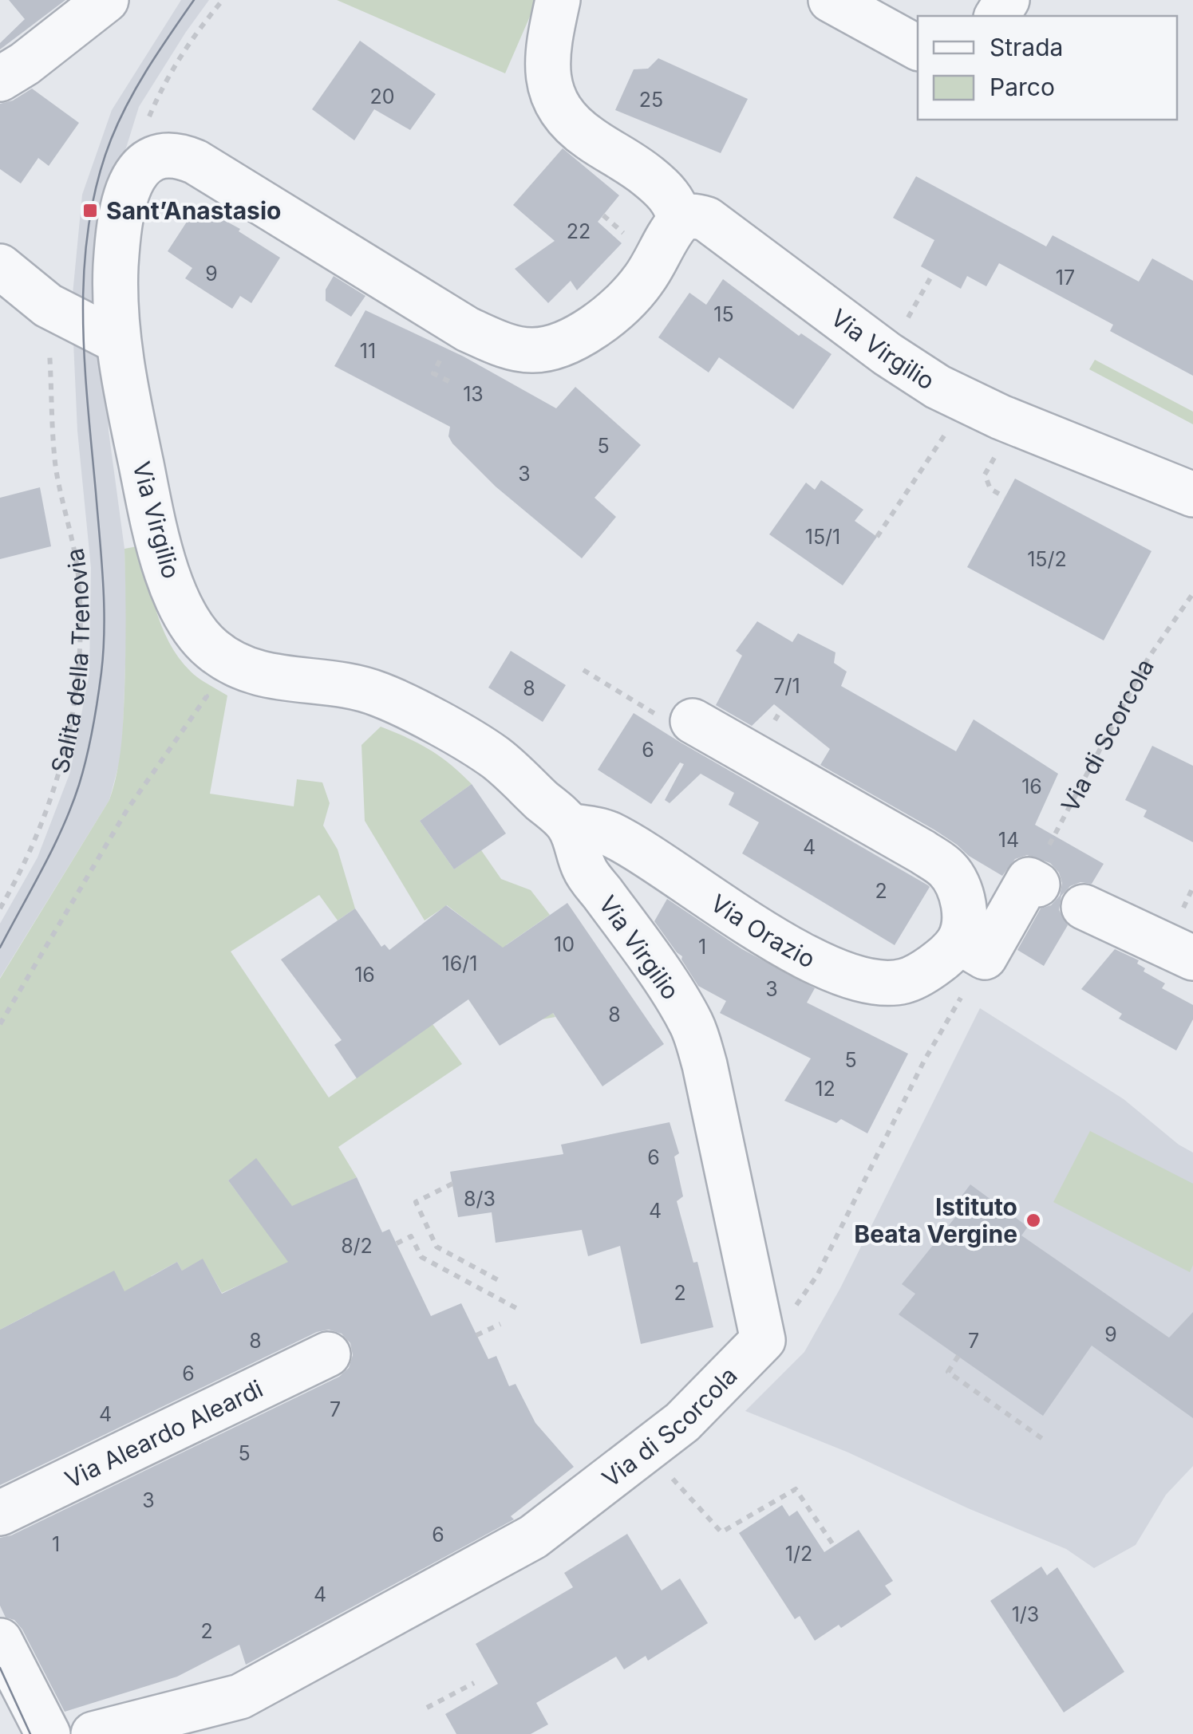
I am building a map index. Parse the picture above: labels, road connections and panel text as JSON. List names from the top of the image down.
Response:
{
  "streets": {
    "street": [
      "Via Virgilio",
      "Via di Scorcola",
      "Via Orazio",
      "Via Aleardo Aleardi"
    ],
    "path": ["Salita della Trenovia"]
  },
  "crossings": [
    ["Via Virgilio", "Via di Scorcola"],
    ["Via Virgilio", "Via Orazio"]
  ],
  "places": {
    "transit": ["Sant’Anastasio"],
    "other": ["Istituto Beata Vergine"]
  },
  "house_numbers": [
    "20",
    "25",
    "22",
    "9",
    "17",
    "15",
    "11",
    "13",
    "5",
    "3",
    "15/1",
    "15/2",
    "7/1",
    "8",
    "6",
    "16",
    "14",
    "4",
    "2",
    "10",
    "1",
    "16/1",
    "16",
    "3",
    "8",
    "5",
    "12",
    "6",
    "8/3",
    "4",
    "8/2",
    "2",
    "9",
    "8",
    "7",
    "6",
    "7",
    "4",
    "5",
    "3",
    "6",
    "1",
    "1/2",
    "4",
    "1/3",
    "2"
  ],
  "legend": ["Strada", "Parco"]
}
